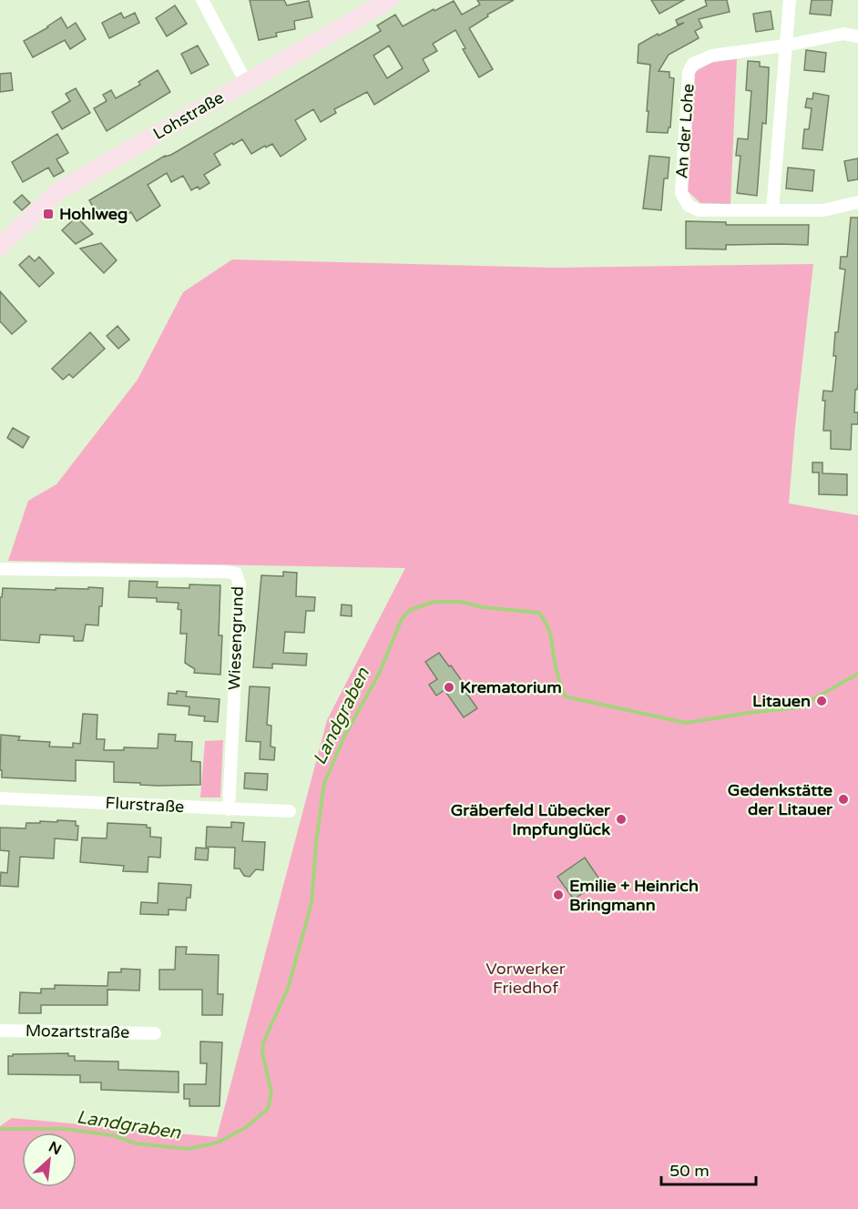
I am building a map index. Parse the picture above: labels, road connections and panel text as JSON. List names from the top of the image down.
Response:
{
  "streets": {
    "main road": ["Lohstraße"],
    "street": [
      "An der Lohe",
      "Wiesengrund",
      "Flurstraße",
      "Mozartstraße"
    ]
  },
  "crossings": [
    ["Wiesengrund", "Flurstraße"]
  ],
  "water": ["Landgraben"],
  "parks": ["Vorwerker Friedhof"],
  "places": {
    "transit": ["Hohlweg"],
    "other": [
      "Krematorium",
      "Litauen",
      "Gedenkstätte der Litauer",
      "Gräberfeld Lübecker Impfunglück",
      "Emilie + Heinrich Bringmann"
    ]
  },
  "scale_bar": "50 m",
  "north": "top right"
}
